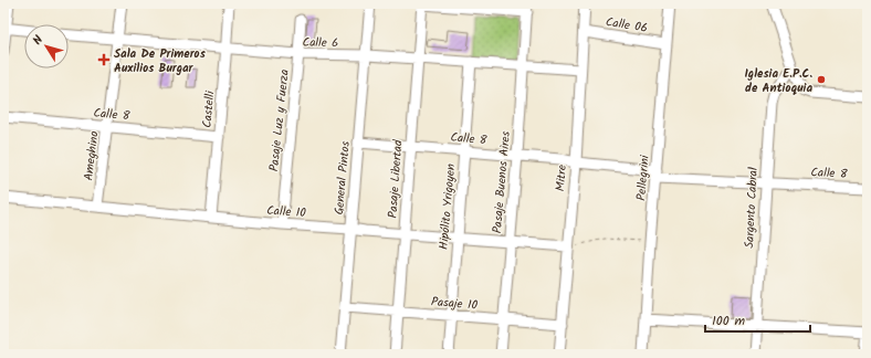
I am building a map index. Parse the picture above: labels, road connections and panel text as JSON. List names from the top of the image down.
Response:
{
  "streets": {
    "street": [
      "Calle 06",
      "Calle 6",
      "Castelli",
      "Calle 8",
      "Pasaje Luz y Fuerza",
      "Ameghino",
      "General Pintos",
      "Mitre",
      "Pellegrini",
      "Pasaje Libertad",
      "Pasaje Buenos Aires",
      "Hipólito Yrigoyen",
      "Sargento Cabral",
      "Calle 10",
      "Pasaje 10"
    ]
  },
  "crossings": [
    ["Calle 06", "Mitre"],
    ["Calle 06", "Pellegrini"],
    ["Calle 6", "Castelli"],
    ["Calle 6", "Pasaje Luz y Fuerza"],
    ["Calle 6", "Ameghino"],
    ["Calle 6", "General Pintos"],
    ["Calle 6", "Mitre"],
    ["Calle 6", "Pasaje Libertad"],
    ["Calle 6", "Pasaje Buenos Aires"],
    ["Calle 6", "Hipólito Yrigoyen"],
    ["Castelli", "Calle 8"],
    ["Castelli", "Calle 10"],
    ["Calle 8", "Ameghino"],
    ["Calle 8", "General Pintos"],
    ["Calle 8", "Mitre"],
    ["Calle 8", "Pellegrini"],
    ["Calle 8", "Pasaje Libertad"],
    ["Calle 8", "Pasaje Buenos Aires"],
    ["Calle 8", "Hipólito Yrigoyen"],
    ["Calle 8", "Sargento Cabral"],
    ["Pasaje Luz y Fuerza", "Calle 10"],
    ["Ameghino", "Calle 10"],
    ["General Pintos", "Calle 10"],
    ["General Pintos", "Pasaje 10"],
    ["Mitre", "Calle 10"],
    ["Mitre", "Pasaje 10"],
    ["Pasaje Libertad", "Calle 10"],
    ["Pasaje Libertad", "Pasaje 10"],
    ["Pasaje Buenos Aires", "Calle 10"],
    ["Pasaje Buenos Aires", "Pasaje 10"],
    ["Hipólito Yrigoyen", "Calle 10"],
    ["Hipólito Yrigoyen", "Pasaje 10"]
  ],
  "places": {
    "health": ["Sala De Primeros Auxilios Burgar"],
    "other": ["Iglesia E.P.C. de Antioquia"]
  },
  "scale_bar": "100 m",
  "north": "top left"
}
